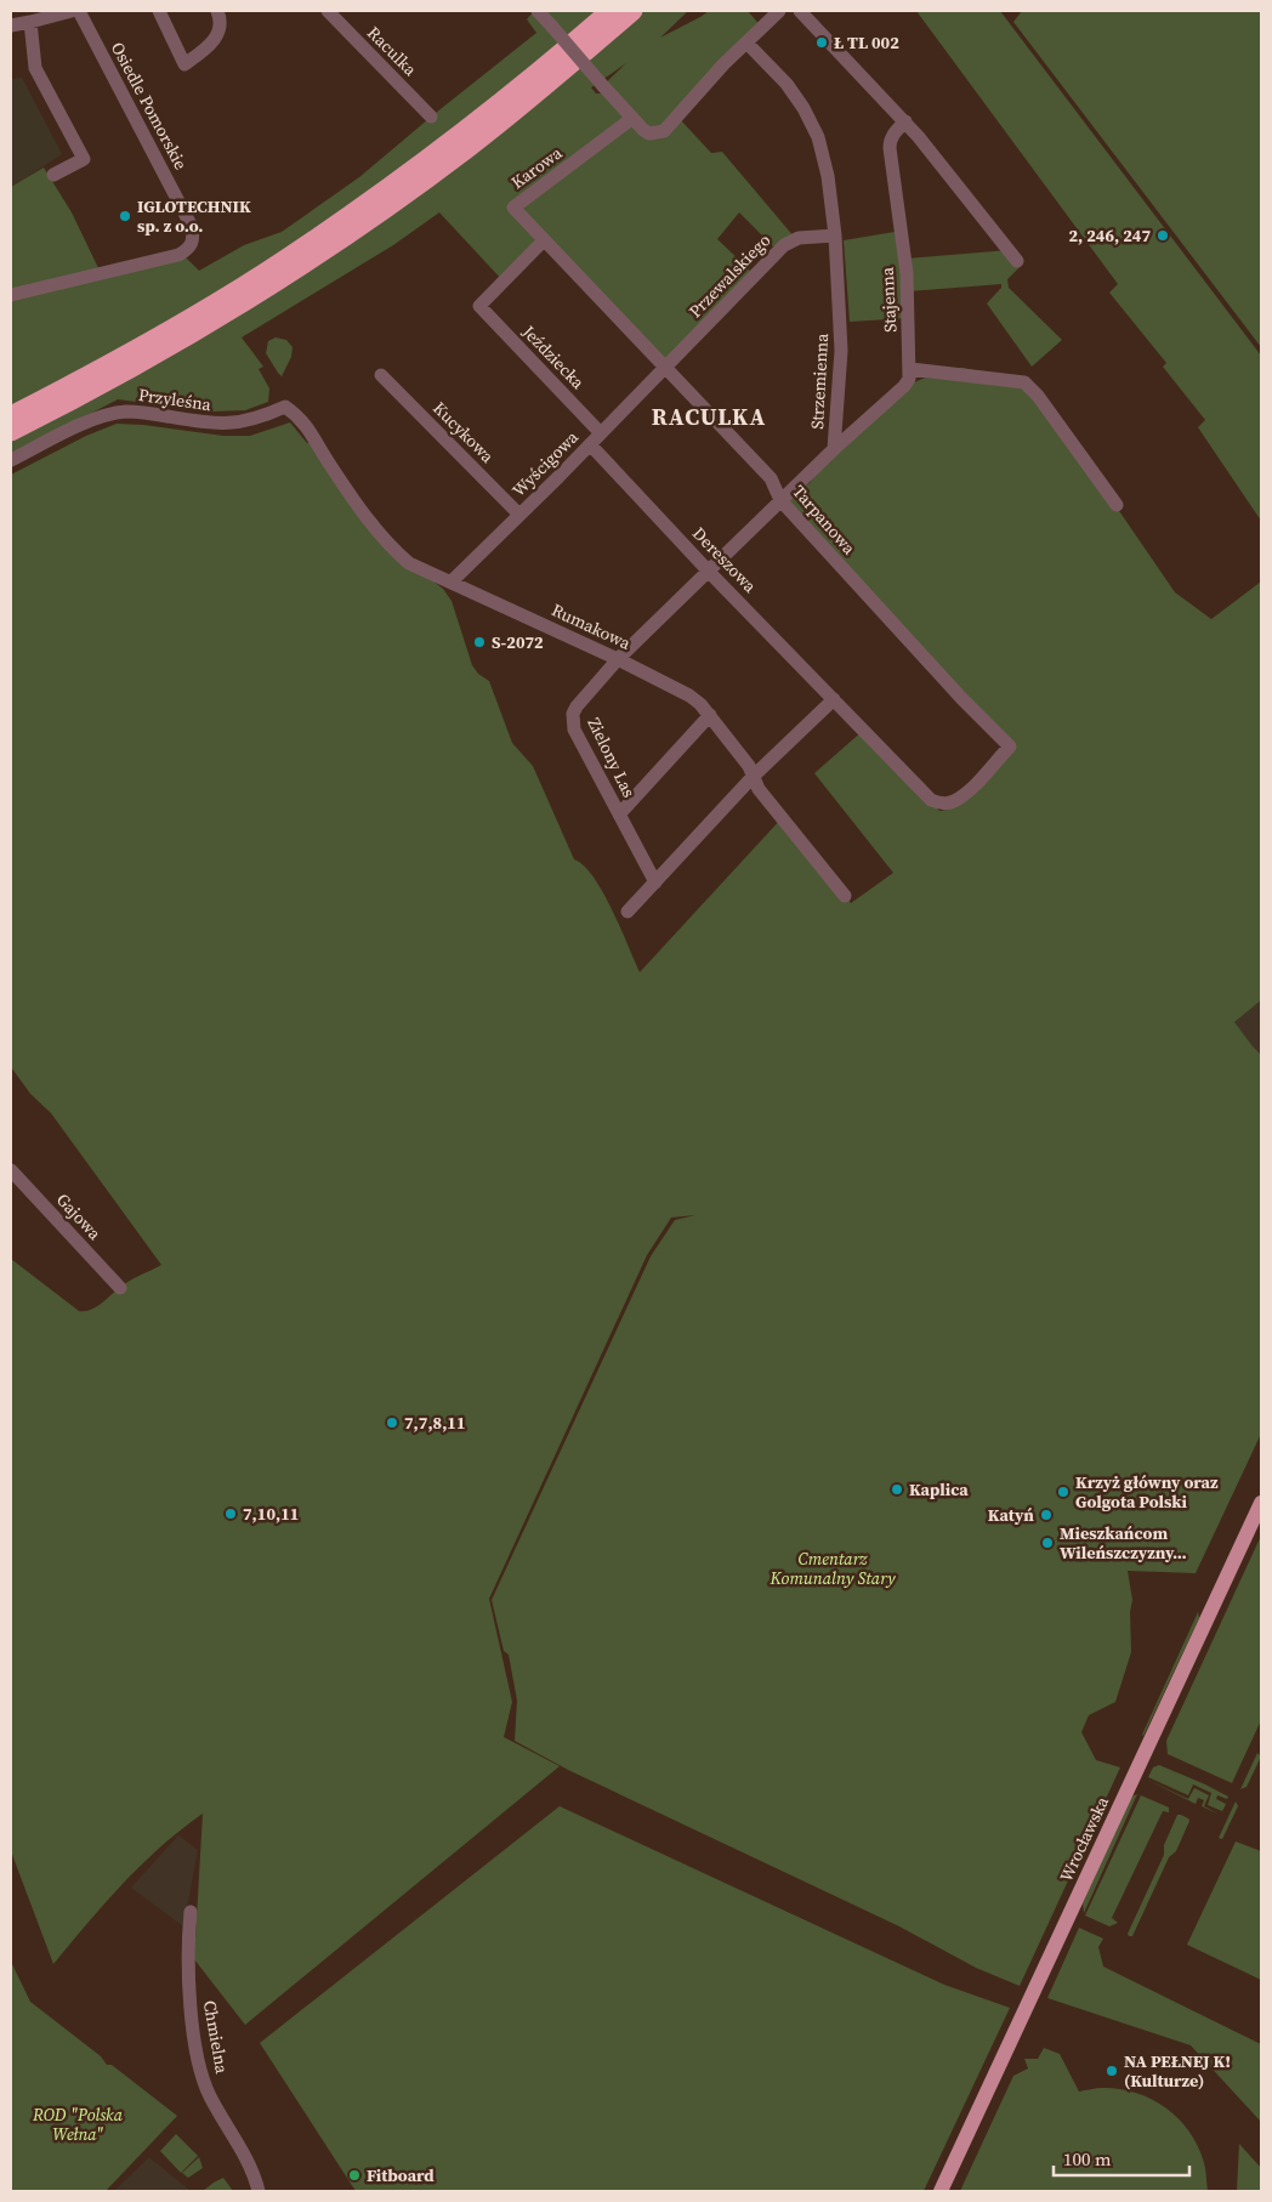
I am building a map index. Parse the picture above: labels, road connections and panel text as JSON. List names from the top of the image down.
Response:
{
  "streets": {
    "main road": ["Wrocławska"],
    "street": [
      "Raculka",
      "Osiedle Pomorskie",
      "Karowa",
      "Przewalskiego",
      "Stajenna",
      "Jeździecka",
      "Strzemienna",
      "Przyleśna",
      "Kucykowa",
      "Wyścigowa",
      "Tarpanowa",
      "Dereszowa",
      "Rumakowa",
      "Zielony Las",
      "Gajowa",
      "Chmielna"
    ]
  },
  "crossings": [
    ["Karowa", "Jeździecka"],
    ["Karowa", "Tarpanowa"],
    ["Przewalskiego", "Strzemienna"],
    ["Przewalskiego", "Wyścigowa"],
    ["Przewalskiego", "Tarpanowa"],
    ["Jeździecka", "Wyścigowa"],
    ["Jeździecka", "Tarpanowa"],
    ["Strzemienna", "Tarpanowa"],
    ["Strzemienna", "Dereszowa"],
    ["Strzemienna", "Rumakowa"],
    ["Strzemienna", "Zielony Las"],
    ["Przyleśna", "Rumakowa"],
    ["Kucykowa", "Wyścigowa"],
    ["Wyścigowa", "Tarpanowa"],
    ["Wyścigowa", "Dereszowa"],
    ["Wyścigowa", "Rumakowa"],
    ["Tarpanowa", "Dereszowa"],
    ["Rumakowa", "Zielony Las"]
  ],
  "districts": ["RACULKA"],
  "parks": ["Cmentarz Komunalny Stary", "ROD \"Polska Wełna\""],
  "places": [
    "Ł TL 002",
    "IGLOTECHNIK sp. z o.o.",
    "2, 246, 247",
    "S-2072",
    "7,7,8,11",
    "Kaplica",
    "Krzyż główny oraz Golgota Polski",
    "7,10,11",
    "Katyń",
    "Mieszkańcom Wileńszczyzny...",
    "NA PEŁNEJ K! (Kulturze)",
    "Fitboard"
  ],
  "scale_bar": "100 m"
}
